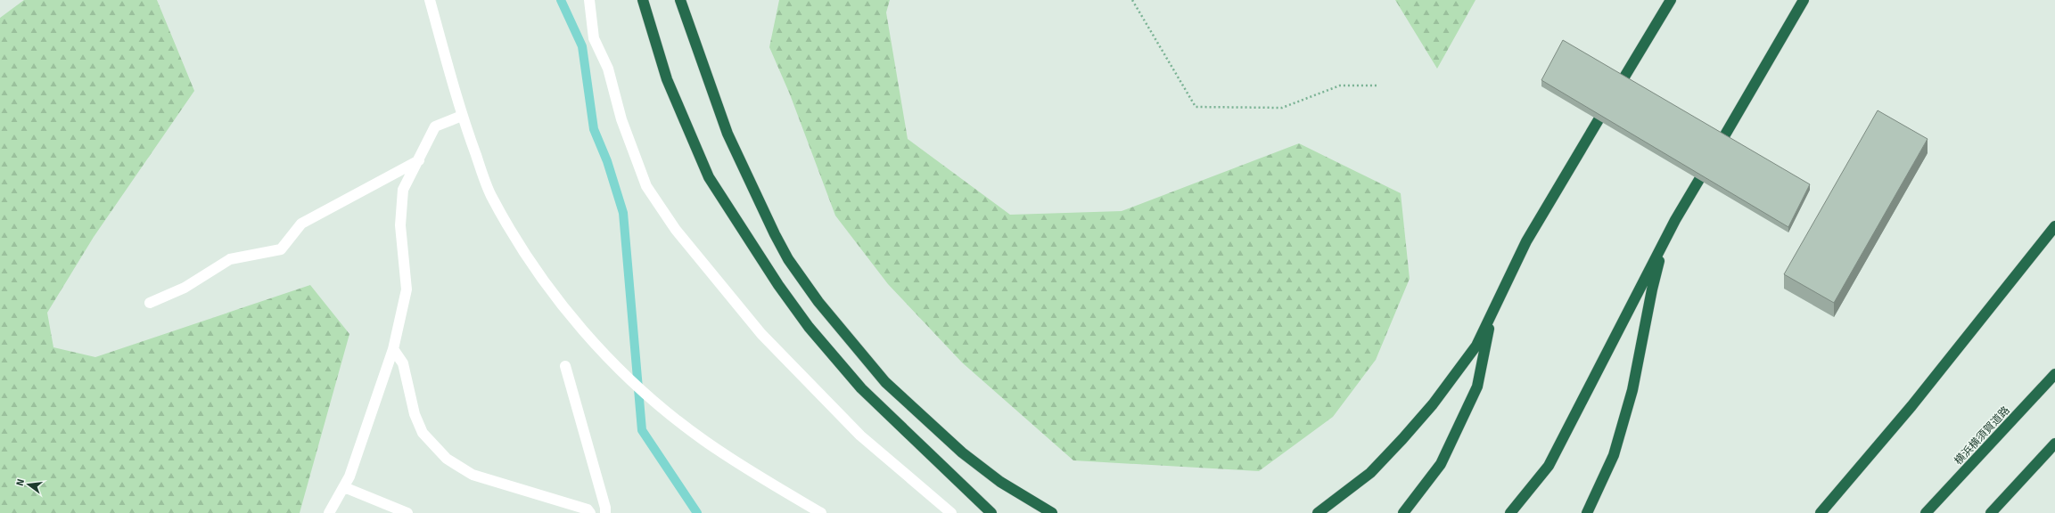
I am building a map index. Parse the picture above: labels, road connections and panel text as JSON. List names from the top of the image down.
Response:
{
  "streets": {
    "highway": ["横浜横須賀道路"]
  },
  "north": "left"
}
